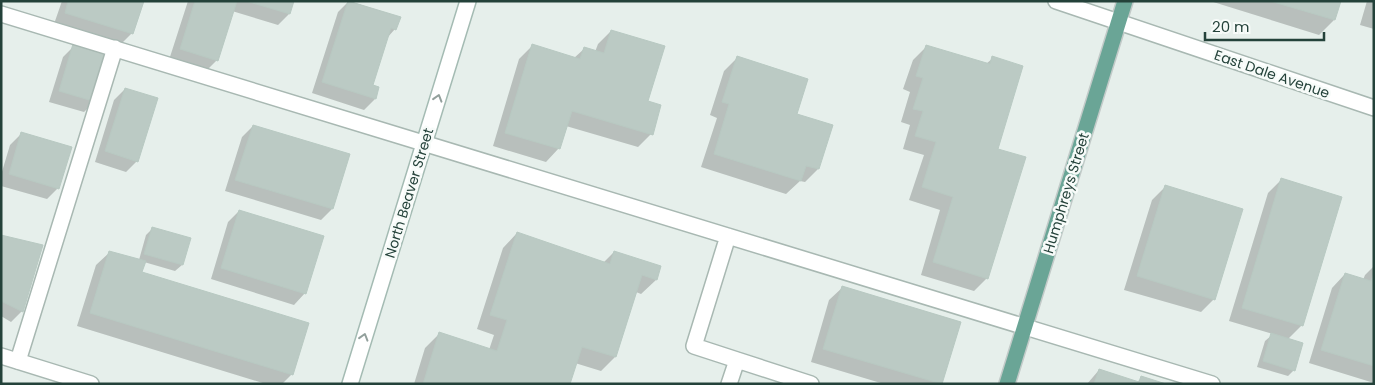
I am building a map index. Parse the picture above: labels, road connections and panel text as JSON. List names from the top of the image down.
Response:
{
  "streets": {
    "main road": ["Humphreys Street"],
    "street": ["East Dale Avenue", "North Beaver Street"]
  },
  "crossings": [
    ["East Dale Avenue", "Humphreys Street"]
  ],
  "one_way": ["North Beaver Street"],
  "scale_bar": "20 m"
}
